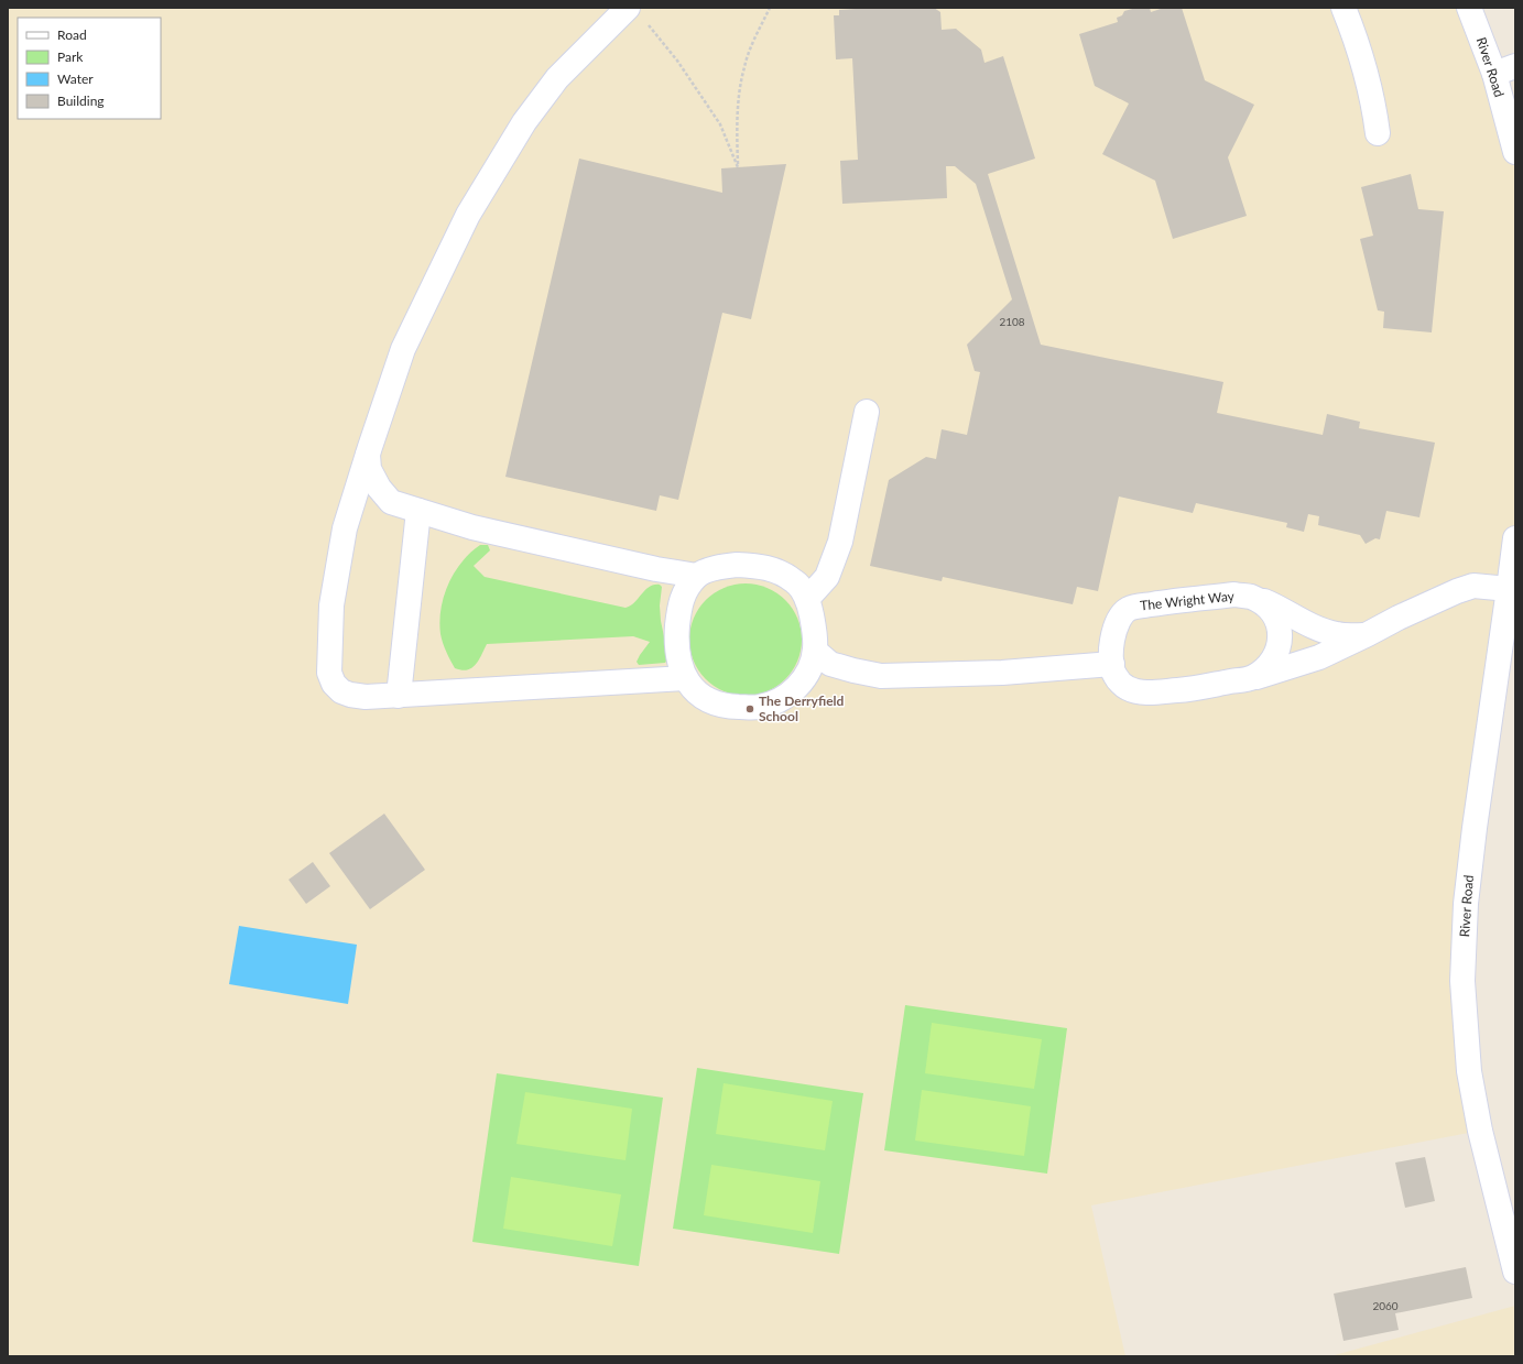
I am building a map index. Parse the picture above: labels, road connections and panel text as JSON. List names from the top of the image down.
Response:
{
  "streets": {
    "street": ["River Road", "The Wright Way"]
  },
  "crossings": [
    ["River Road", "The Wright Way"]
  ],
  "places": ["The Derryfield School"],
  "house_numbers": ["2108", "2060"],
  "legend": [
    "Road",
    "Park",
    "Water",
    "Building"
  ]
}
